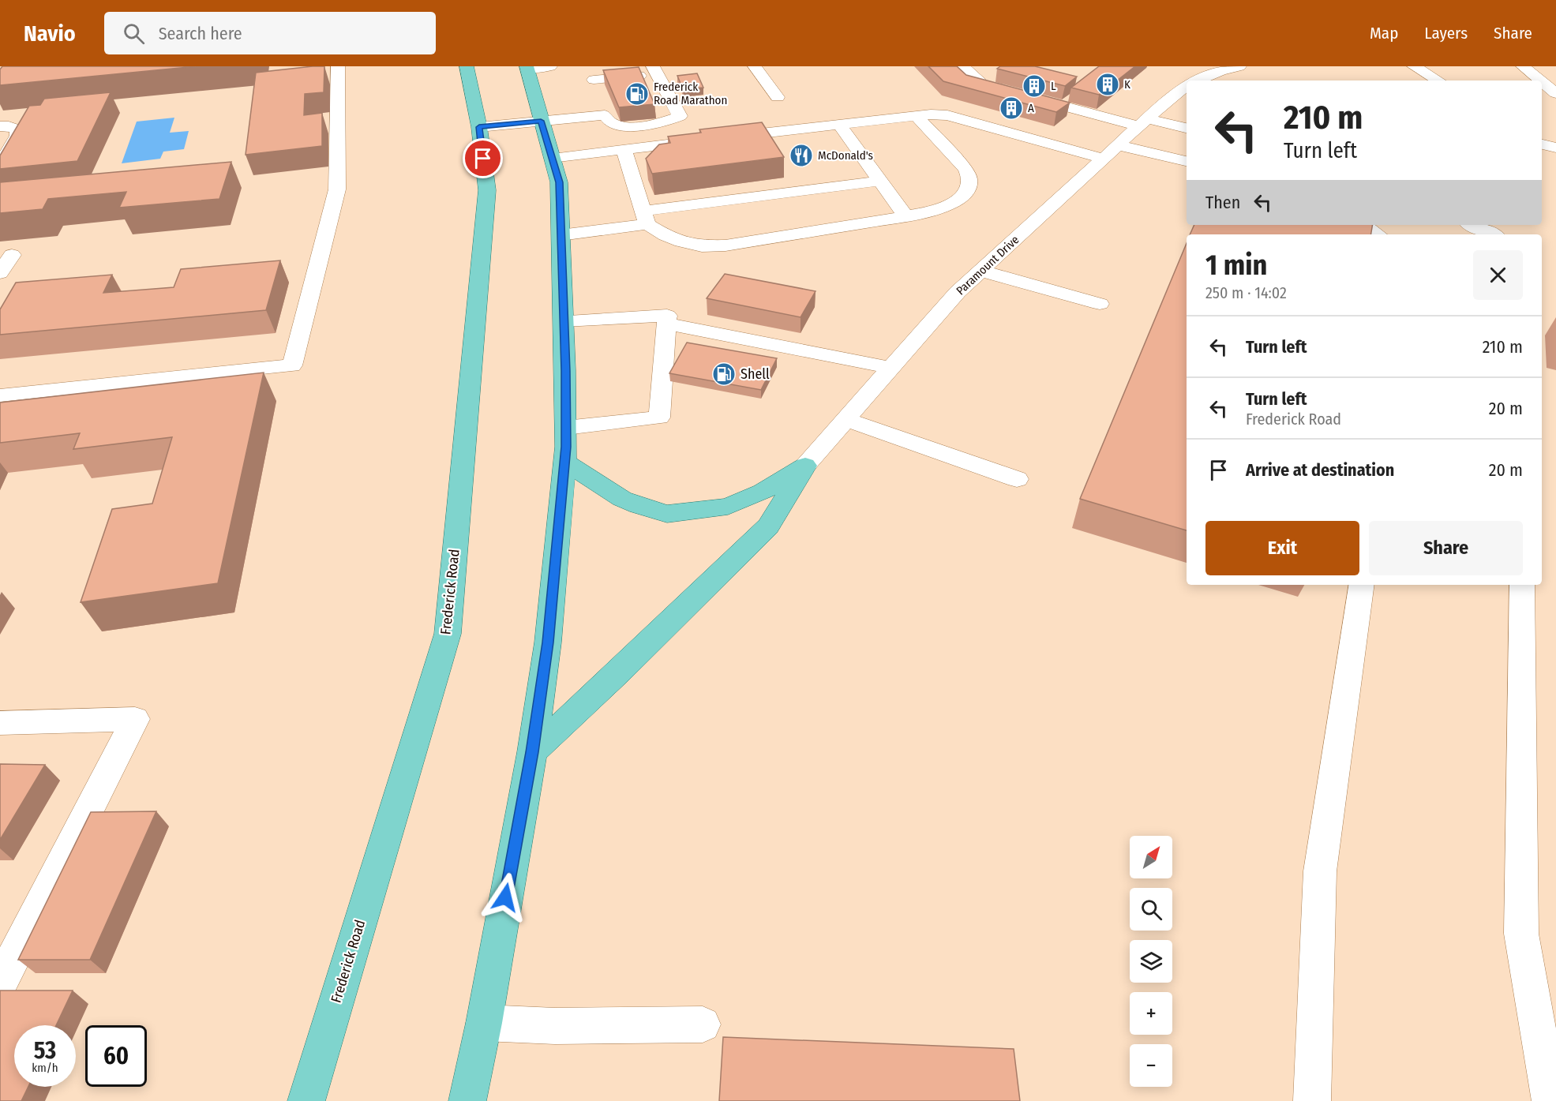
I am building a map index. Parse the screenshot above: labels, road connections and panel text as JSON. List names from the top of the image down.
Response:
{
  "streets": {
    "main road": ["Frederick Road"],
    "street": ["Paramount Drive"]
  },
  "places": {
    "building": ["K", "L", "A"],
    "fuel station": ["Frederick Road Marathon", "Shell"],
    "restaurant": ["McDonald's"]
  },
  "north": "top right",
  "page": {
    "header": "Navio",
    "search": "Search here",
    "nav": ["Map", "Layers", "Share"],
    "turn": ["210 m", "Turn left"],
    "then": "Then",
    "heading": ["1 min", "250 m · 14:02"],
    "list": [
      {
        "name": "Turn left",
        "value": "210 m"
      },
      {
        "name": "Turn left",
        "note": "Frederick Road",
        "value": "20 m"
      },
      {
        "name": "Arrive at destination",
        "value": "20 m"
      }
    ],
    "buttons": ["Exit", "Share"],
    "map_buttons": ["+", "−"],
    "speed": "53 km/h",
    "limit": "60"
  }
}
